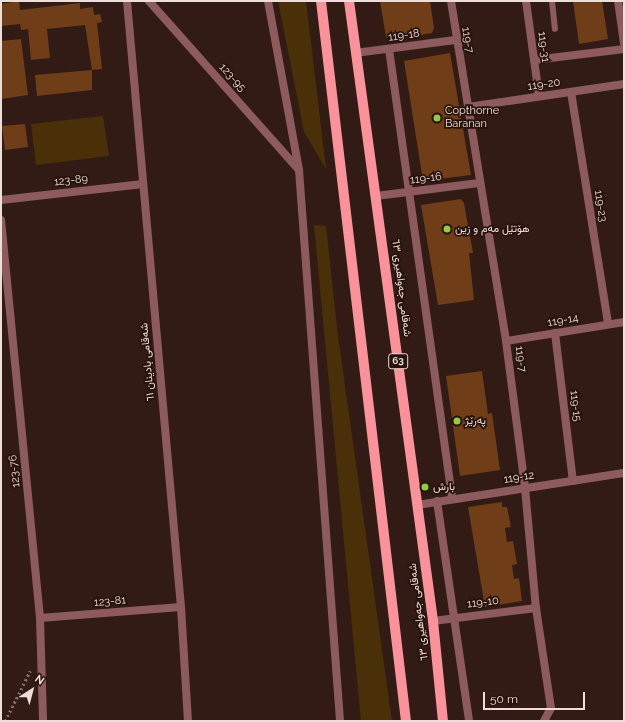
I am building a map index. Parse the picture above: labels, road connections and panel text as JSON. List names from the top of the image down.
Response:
{
  "streets": {
    "main road": ["شەقامی جەواهیری ٦٣", "63"],
    "street": [
      "119-18",
      "119-7",
      "119-31",
      "123-95",
      "119-20",
      "119-16",
      "123-89",
      "119-23",
      "119-14",
      "شەقامی بادینان ٦١",
      "119-15",
      "123-76",
      "119-12",
      "123-81",
      "119-10"
    ]
  },
  "crossings": [
    ["119-18", "119-7"],
    ["119-18", "شەقامی جەواهیری ٦٣"],
    ["119-7", "119-20"],
    ["119-7", "119-16"],
    ["119-7", "119-14"],
    ["119-7", "119-12"],
    ["119-7", "119-10"],
    ["119-31", "119-20"],
    ["119-20", "119-23"],
    ["119-16", "شەقامی جەواهیری ٦٣"],
    ["123-89", "شەقامی بادینان ٦١"],
    ["119-23", "119-14"],
    ["شەقامی جەواهیری ٦٣", "119-12"],
    ["شەقامی جەواهیری ٦٣", "119-10"],
    ["119-14", "119-15"],
    ["شەقامی بادینان ٦١", "123-81"],
    ["119-15", "119-12"],
    ["123-76", "123-81"]
  ],
  "places": [
    "Copthorne Baranan",
    "هۆتێل مەم و زین",
    "پەرێژ",
    "بارش"
  ],
  "scale_bar": "50 m",
  "north": "top right"
}
